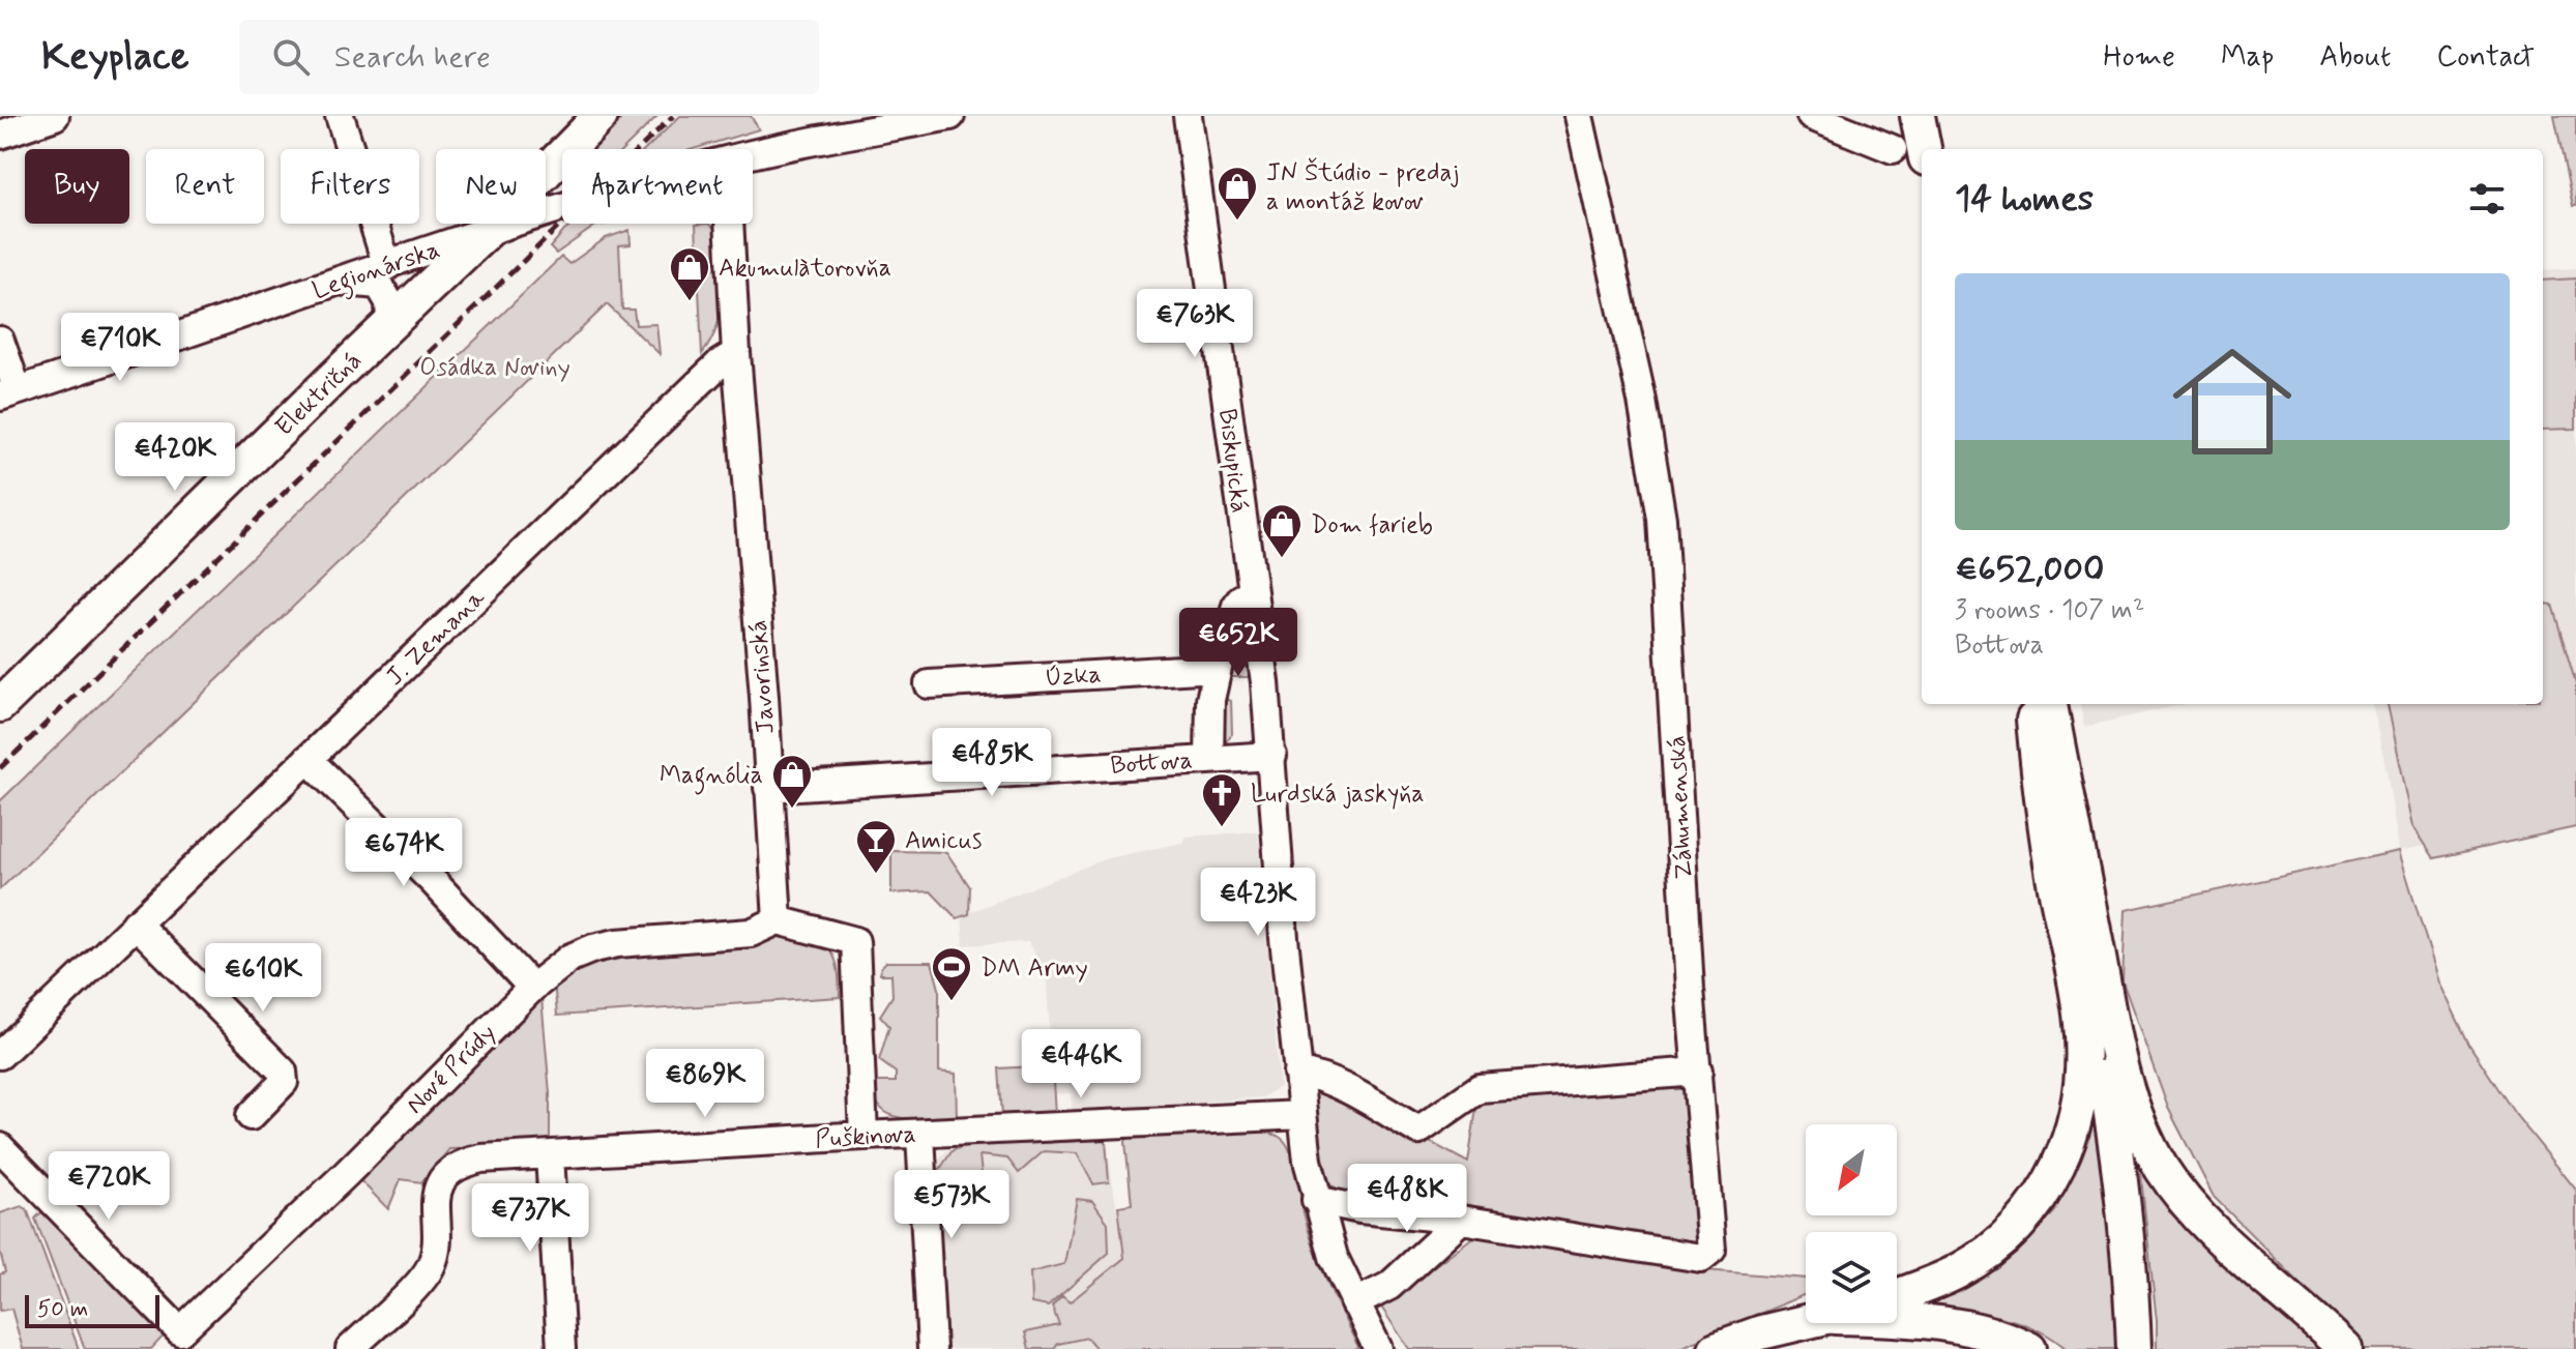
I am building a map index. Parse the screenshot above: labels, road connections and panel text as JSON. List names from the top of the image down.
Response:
{
  "streets": {
    "main road": ["Električná"],
    "street": [
      "Legionárska",
      "Biskupická",
      "J. Zemana",
      "Úzka",
      "Javorinská",
      "Bottova",
      "Záhumenská",
      "Nové Prúdy",
      "Puškinova"
    ]
  },
  "crossings": [
    ["Legionárska", "Električná"],
    ["Biskupická", "Bottova"],
    ["Biskupická", "Záhumenská"],
    ["Biskupická", "Puškinova"],
    ["J. Zemana", "Javorinská"],
    ["Úzka", "Bottova"],
    ["Javorinská", "Bottova"],
    ["Javorinská", "Nové Prúdy"]
  ],
  "parks": ["Osádka Noviny"],
  "places": {
    "shop": [
      "JN Štúdio - predaj a montáž kovov",
      "Akumulàtorovňa",
      "Dom farieb",
      "Magnólia"
    ],
    "church": ["Lurdská jaskyňa"],
    "bar": ["Amicus"],
    "sports": ["DM Army"]
  },
  "scale_bar": "50 m",
  "north": "bottom left",
  "page": {
    "header": "Keyplace",
    "search": "Search here",
    "nav": [
      "Home",
      "Map",
      "About",
      "Contact"
    ],
    "chip": [
      "Buy",
      "Rent",
      "Filters",
      "New",
      "Apartment"
    ],
    "heading": "14 homes",
    "list": [
      {
        "name": "€652,000",
        "note": "3 rooms · 107 m² · Bottova"
      }
    ],
    "price": [
      "€763K",
      "€710K",
      "€420K",
      "€652K",
      "€485K",
      "€674K",
      "€423K",
      "€610K",
      "€446K",
      "€869K",
      "€720K",
      "€488K",
      "€573K",
      "€737K"
    ],
    "scale": "50 m"
  }
}
